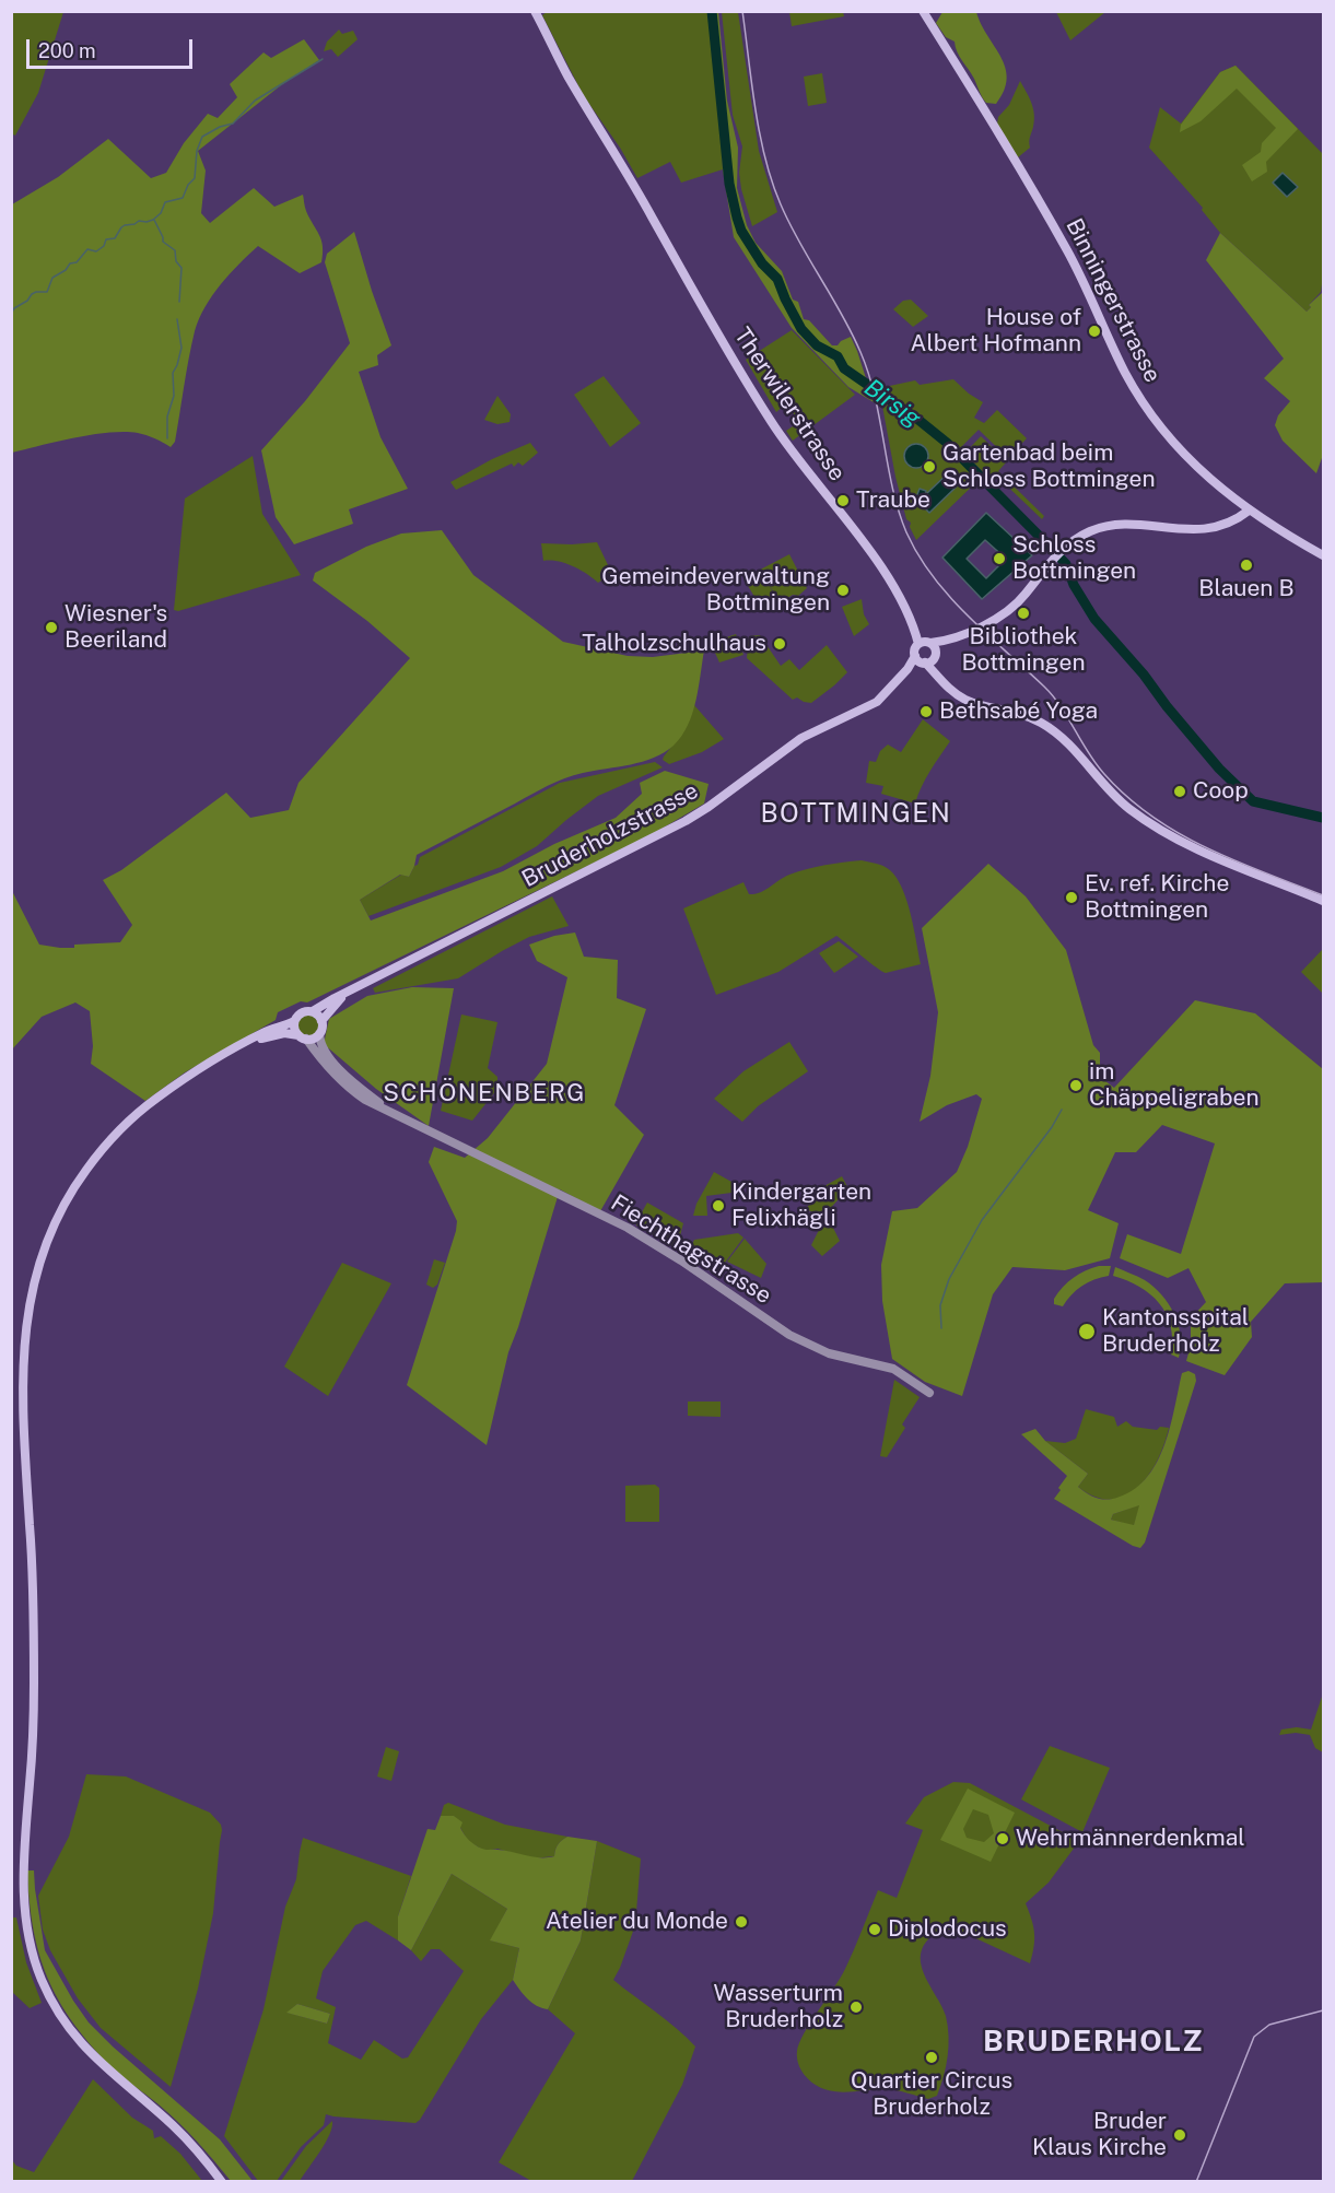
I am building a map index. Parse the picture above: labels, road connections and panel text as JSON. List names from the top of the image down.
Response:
{
  "streets": {
    "main road": ["Binningerstrasse", "Therwilerstrasse", "Bruderholzstrasse"],
    "street": ["Fiechthagstrasse"]
  },
  "crossings": [
    ["Binningerstrasse", "Bruderholzstrasse"],
    ["Therwilerstrasse", "Bruderholzstrasse"],
    ["Bruderholzstrasse", "Fiechthagstrasse"]
  ],
  "districts": ["BOTTMINGEN", "SCHÖNENBERG", "BRUDERHOLZ"],
  "water": ["Birsig"],
  "places": [
    "House of Albert Hofmann",
    "Gartenbad beim Schloss Bottmingen",
    "Traube",
    "Schloss Bottmingen",
    "Blauen B",
    "Gemeindeverwaltung Bottmingen",
    "Bibliothek Bottmingen",
    "Wiesner's Beeriland",
    "Talholzschulhaus",
    "Bethsabé Yoga",
    "Coop",
    "Ev. ref. Kirche Bottmingen",
    "im Chäppeligraben",
    "Kindergarten Felixhägli",
    "Kantonsspital Bruderholz",
    "Wehrmännerdenkmal",
    "Atelier du Monde",
    "Diplodocus",
    "Wasserturm Bruderholz",
    "Quartier Circus Bruderholz",
    "Bruder Klaus Kirche"
  ],
  "scale_bar": "200 m"
}
